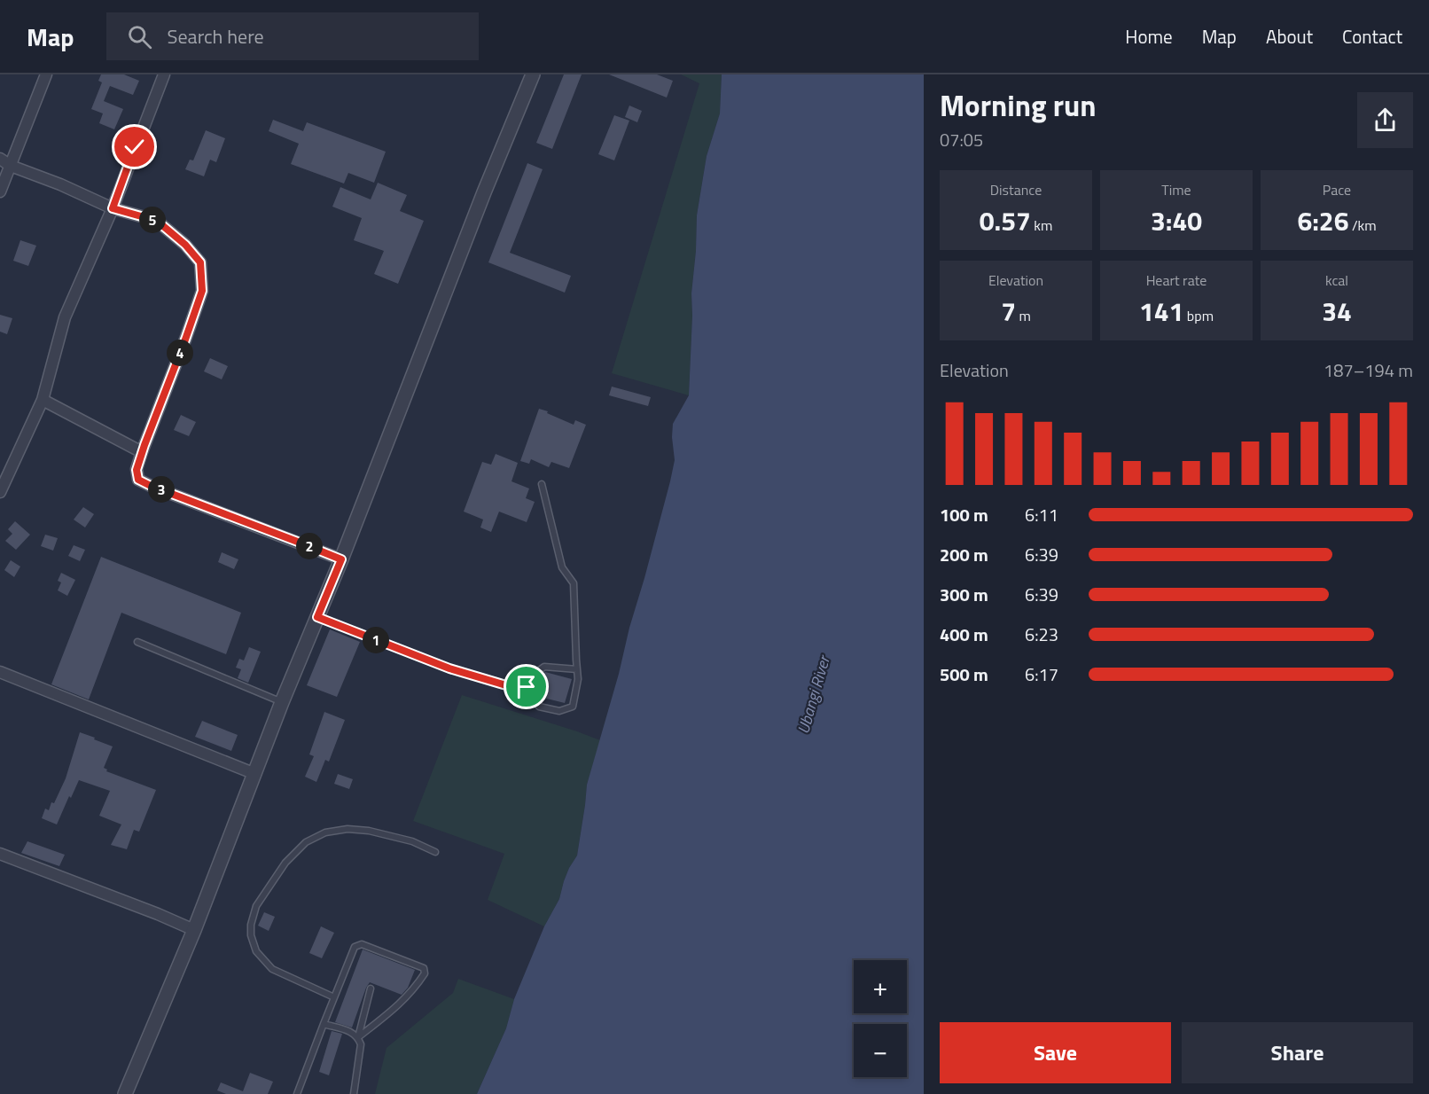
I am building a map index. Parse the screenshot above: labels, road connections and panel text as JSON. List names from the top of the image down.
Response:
{
  "water": ["Ubangi River"],
  "page": {
    "header": "Map",
    "search": "Search here",
    "nav": [
      "Home",
      "Map",
      "About",
      "Contact"
    ],
    "heading": ["Morning run", "07:05"],
    "stats": [
      ["Distance", "0.57 km"],
      ["Time", "3:40"],
      ["Pace", "6:26 /km"],
      ["Elevation", "7 m"],
      ["Heart rate", "141 bpm"],
      ["kcal", "34"]
    ],
    "pins": [
      "5",
      "4",
      "3",
      "2",
      "1"
    ],
    "chart": ["Elevation", "187–194 m"],
    "list": [
      {
        "name": "100 m",
        "note": "6:11"
      },
      {
        "name": "200 m",
        "note": "6:39"
      },
      {
        "name": "300 m",
        "note": "6:39"
      },
      {
        "name": "400 m",
        "note": "6:23"
      },
      {
        "name": "500 m",
        "note": "6:17"
      }
    ],
    "map_buttons": ["+", "−"],
    "buttons": ["Save", "Share"]
  }
}
